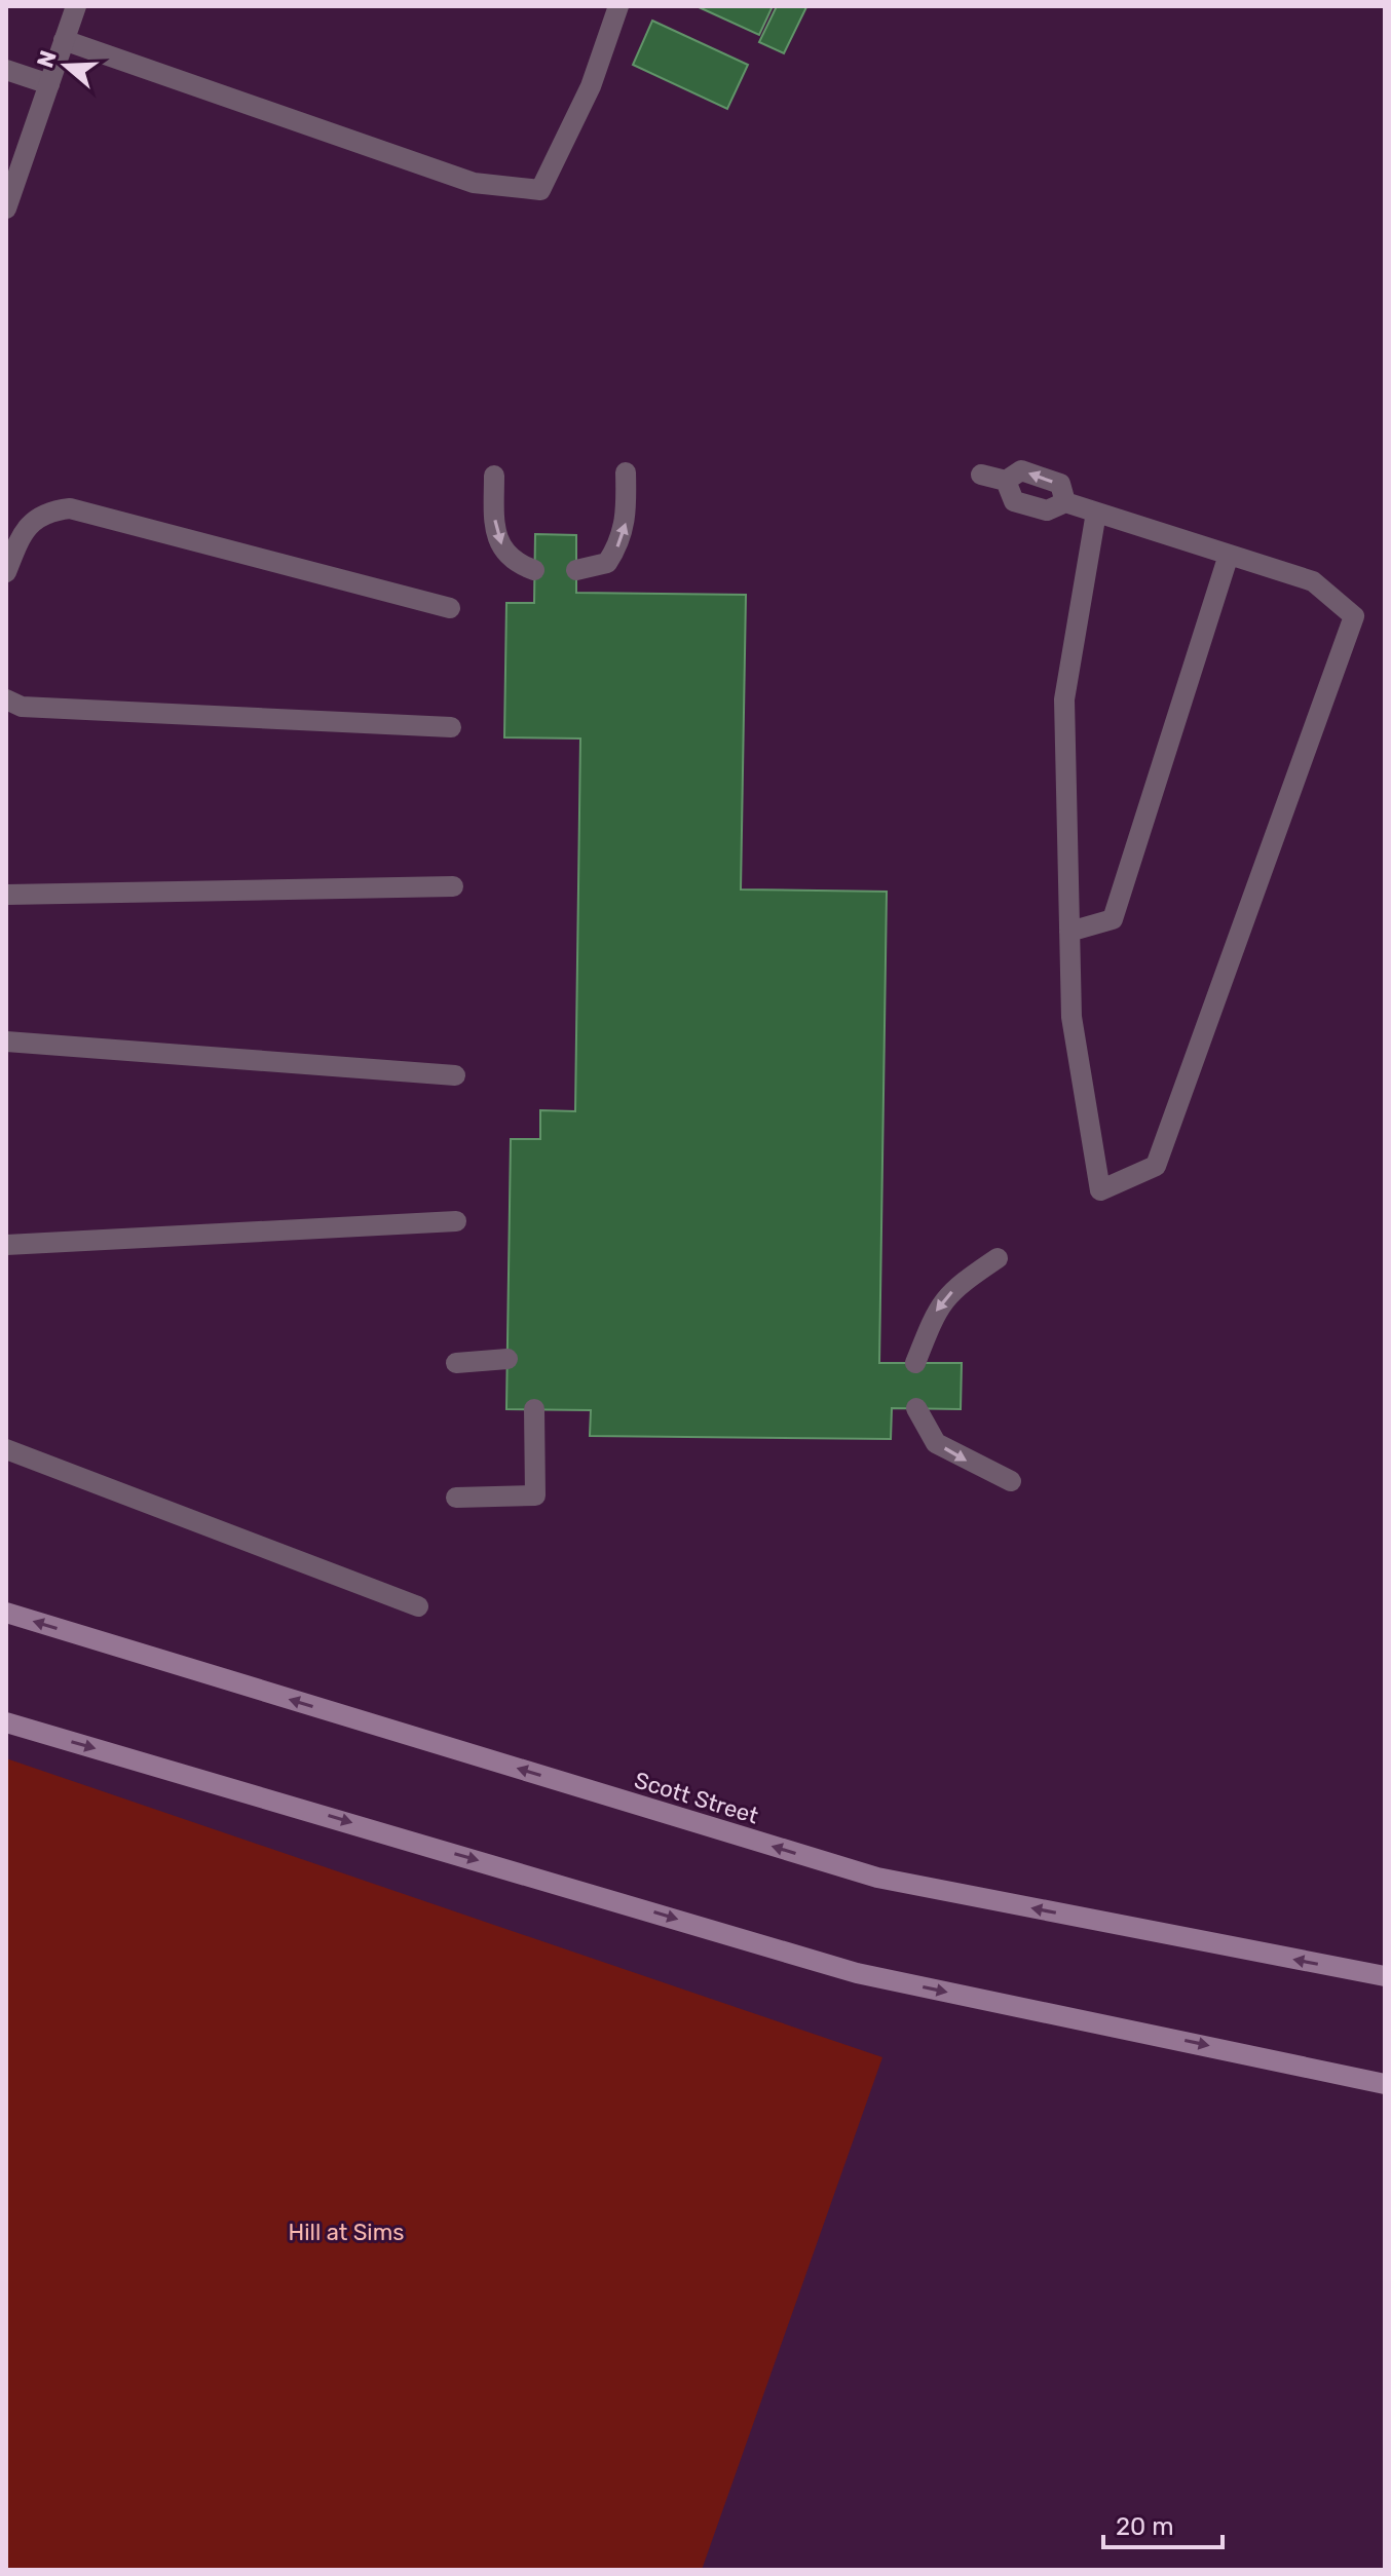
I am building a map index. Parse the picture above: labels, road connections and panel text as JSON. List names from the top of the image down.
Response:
{
  "streets": {
    "main road": ["Scott Street"]
  },
  "parks": ["Hill at Sims"],
  "scale_bar": "20 m",
  "north": "left"
}
